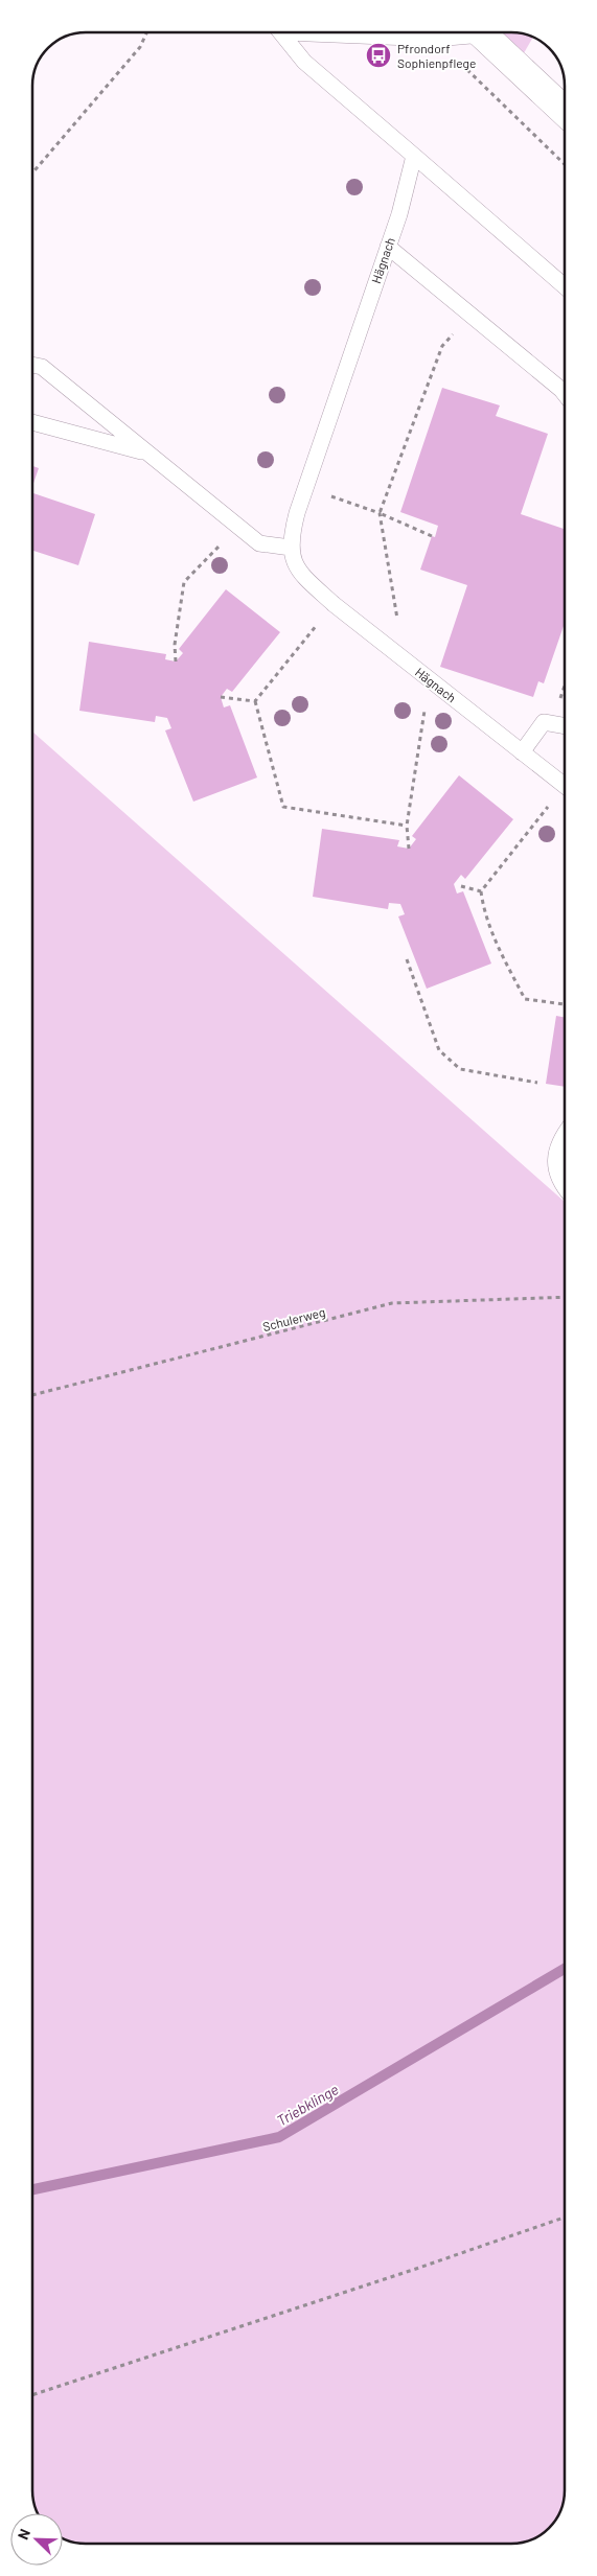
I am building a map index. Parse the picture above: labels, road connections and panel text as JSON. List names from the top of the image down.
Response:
{
  "streets": {
    "lane": ["Hägnach"],
    "path": ["Schulerweg"]
  },
  "water": ["Triebklinge"],
  "places": {
    "bus stop": ["Pfrondorf Sophienpflege"]
  },
  "north": "top left"
}
